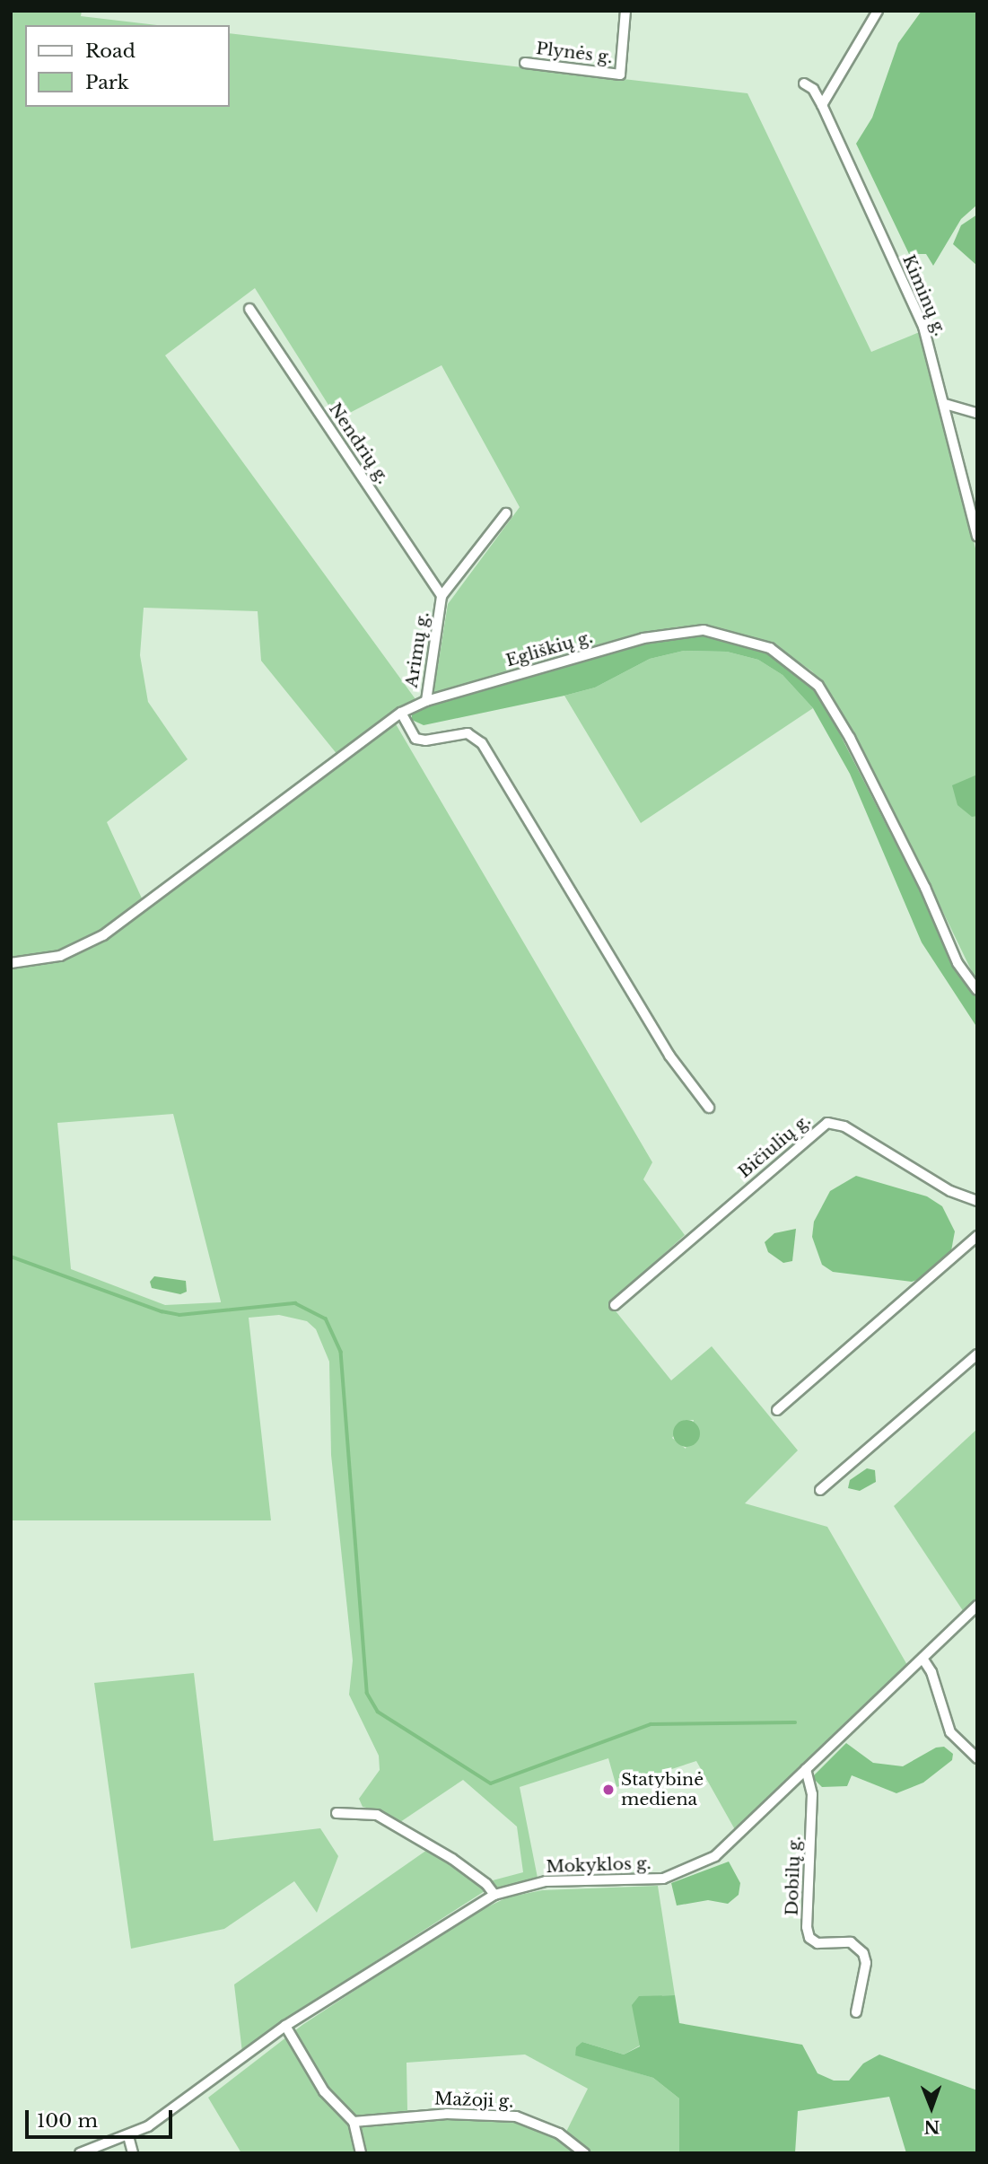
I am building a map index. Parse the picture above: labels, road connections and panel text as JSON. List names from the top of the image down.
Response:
{
  "streets": {
    "street": [
      "Plynės g.",
      "Kiminų g.",
      "Nendrių g.",
      "Egliškių g.",
      "Arimų g.",
      "Bičiulių g.",
      "Mokyklos g.",
      "Dobilų g.",
      "Mažoji g."
    ]
  },
  "crossings": [
    ["Nendrių g.", "Arimų g."],
    ["Egliškių g.", "Arimų g."],
    ["Mokyklos g.", "Dobilų g."]
  ],
  "places": ["Statybinė mediena"],
  "legend": ["Road", "Park"],
  "scale_bar": "100 m",
  "north": "bottom"
}
